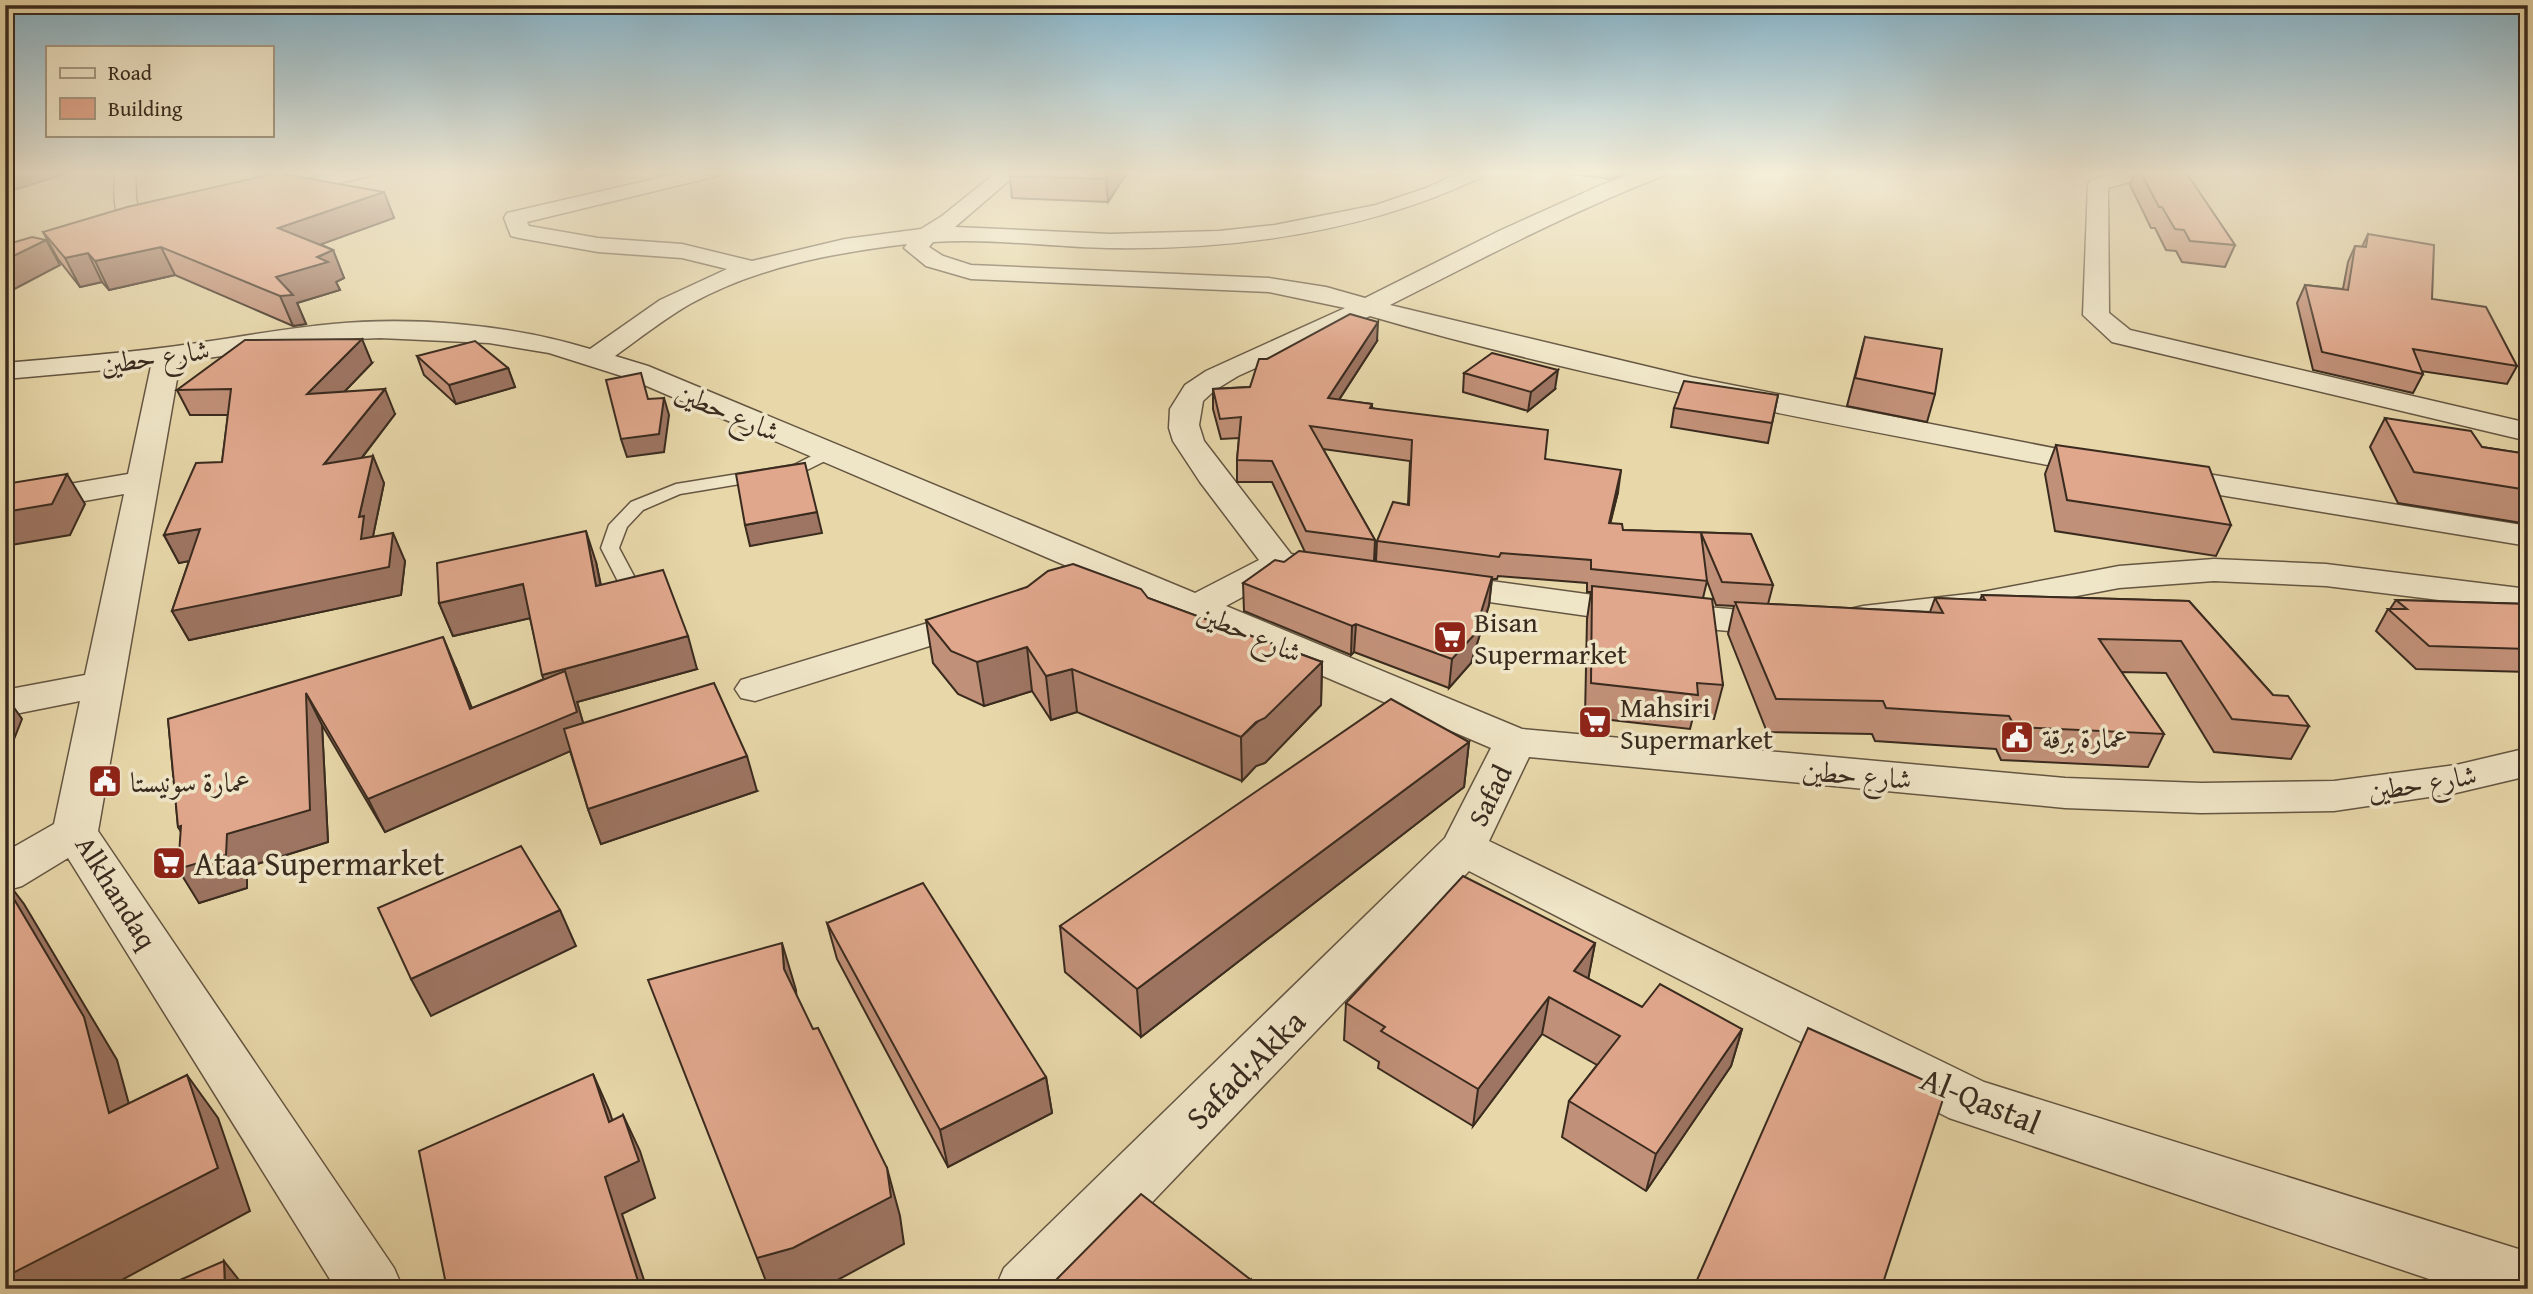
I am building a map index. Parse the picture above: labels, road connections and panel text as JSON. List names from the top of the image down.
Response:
{
  "streets": {
    "street": [
      "شارع حطين",
      "Safad",
      "Alkhandaq",
      "Safad;Akka",
      "Al-Qastal"
    ]
  },
  "crossings": [
    ["شارع حطين", "Safad"],
    ["شارع حطين", "Alkhandaq"],
    ["Safad", "Safad;Akka"],
    ["Safad", "Al-Qastal"],
    ["Safad;Akka", "Al-Qastal"]
  ],
  "places": {
    "supermarket": ["Bisan Supermarket", "Mahsiri Supermarket", "Ataa Supermarket"],
    "public building": ["عمارة برقة", "عمارة سونيستا"]
  },
  "legend": ["Road", "Building"]
}
